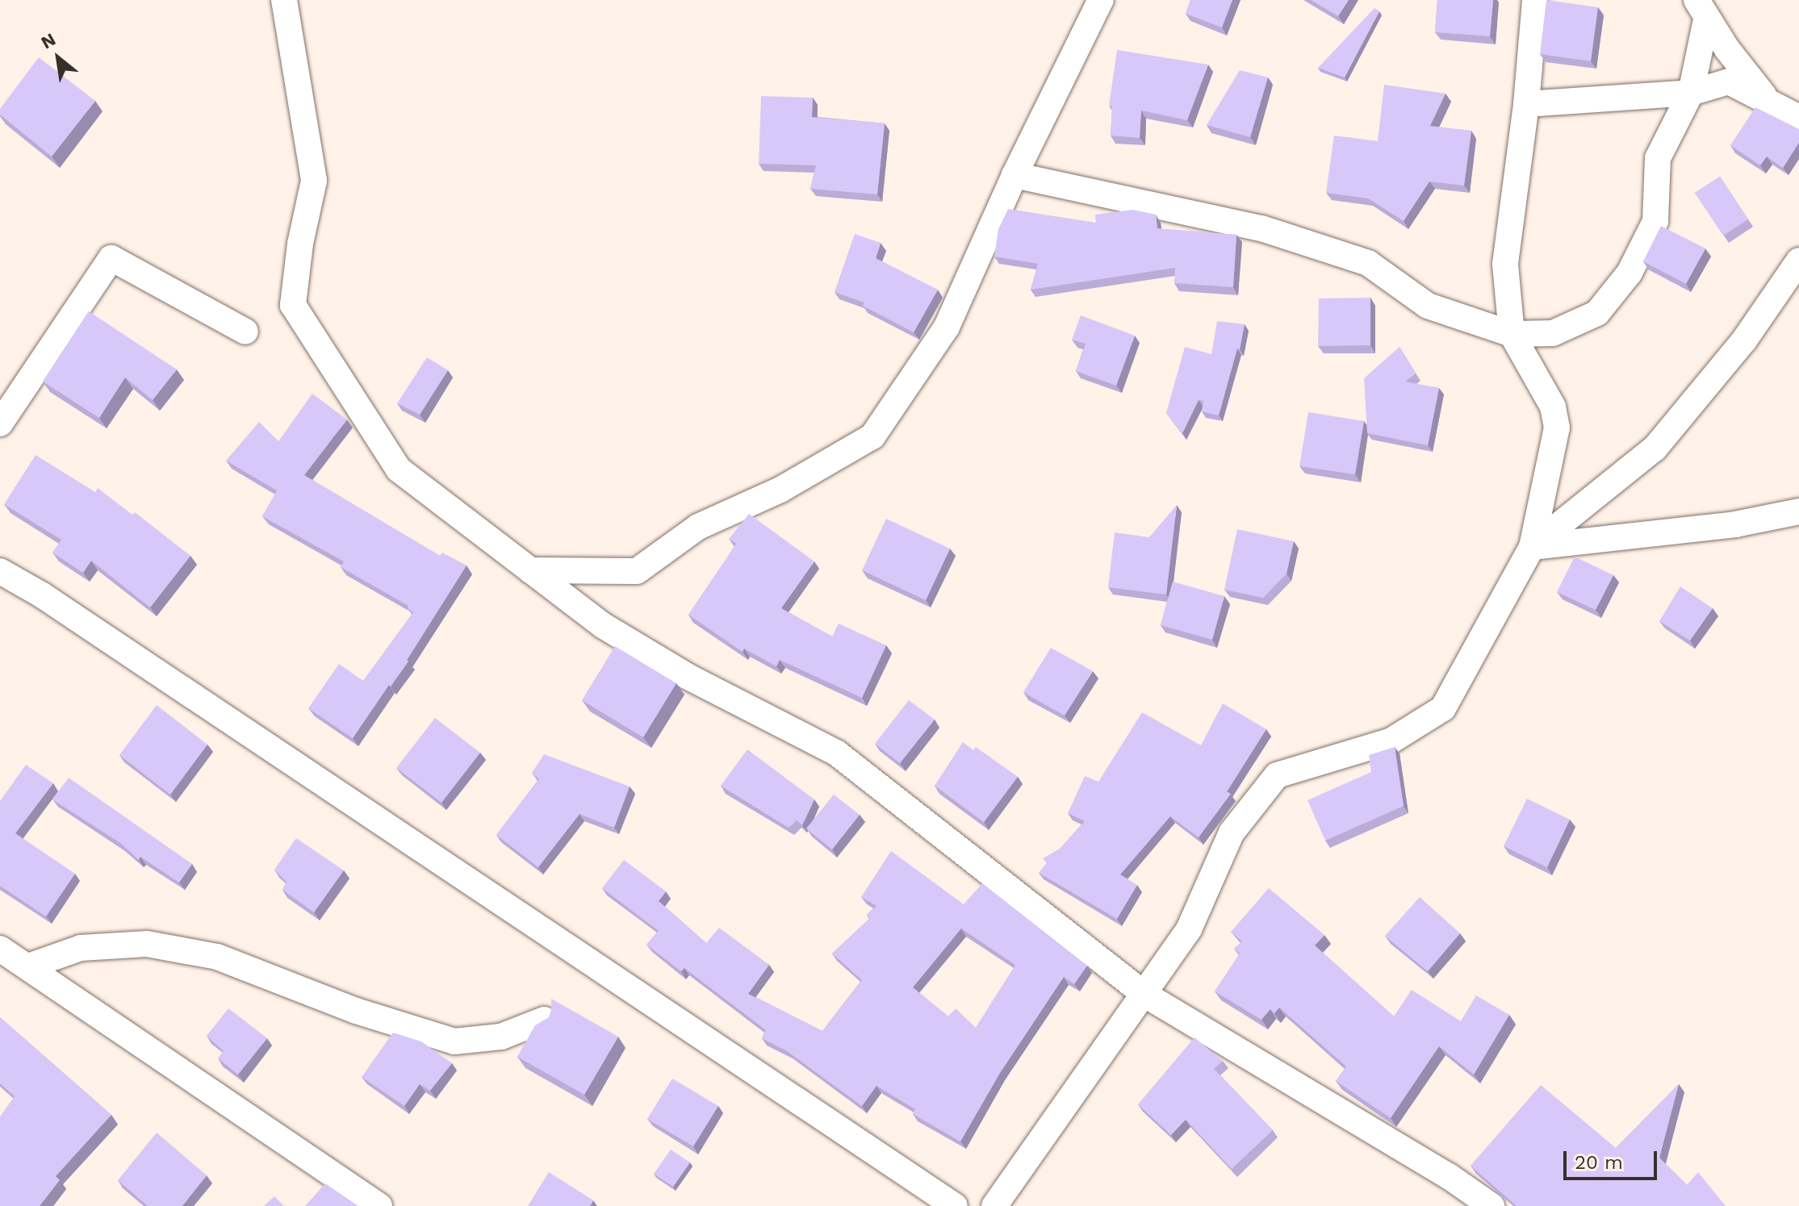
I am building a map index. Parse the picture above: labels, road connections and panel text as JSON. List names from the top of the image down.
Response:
{
  "scale_bar": "20 m",
  "north": "top left"
}
